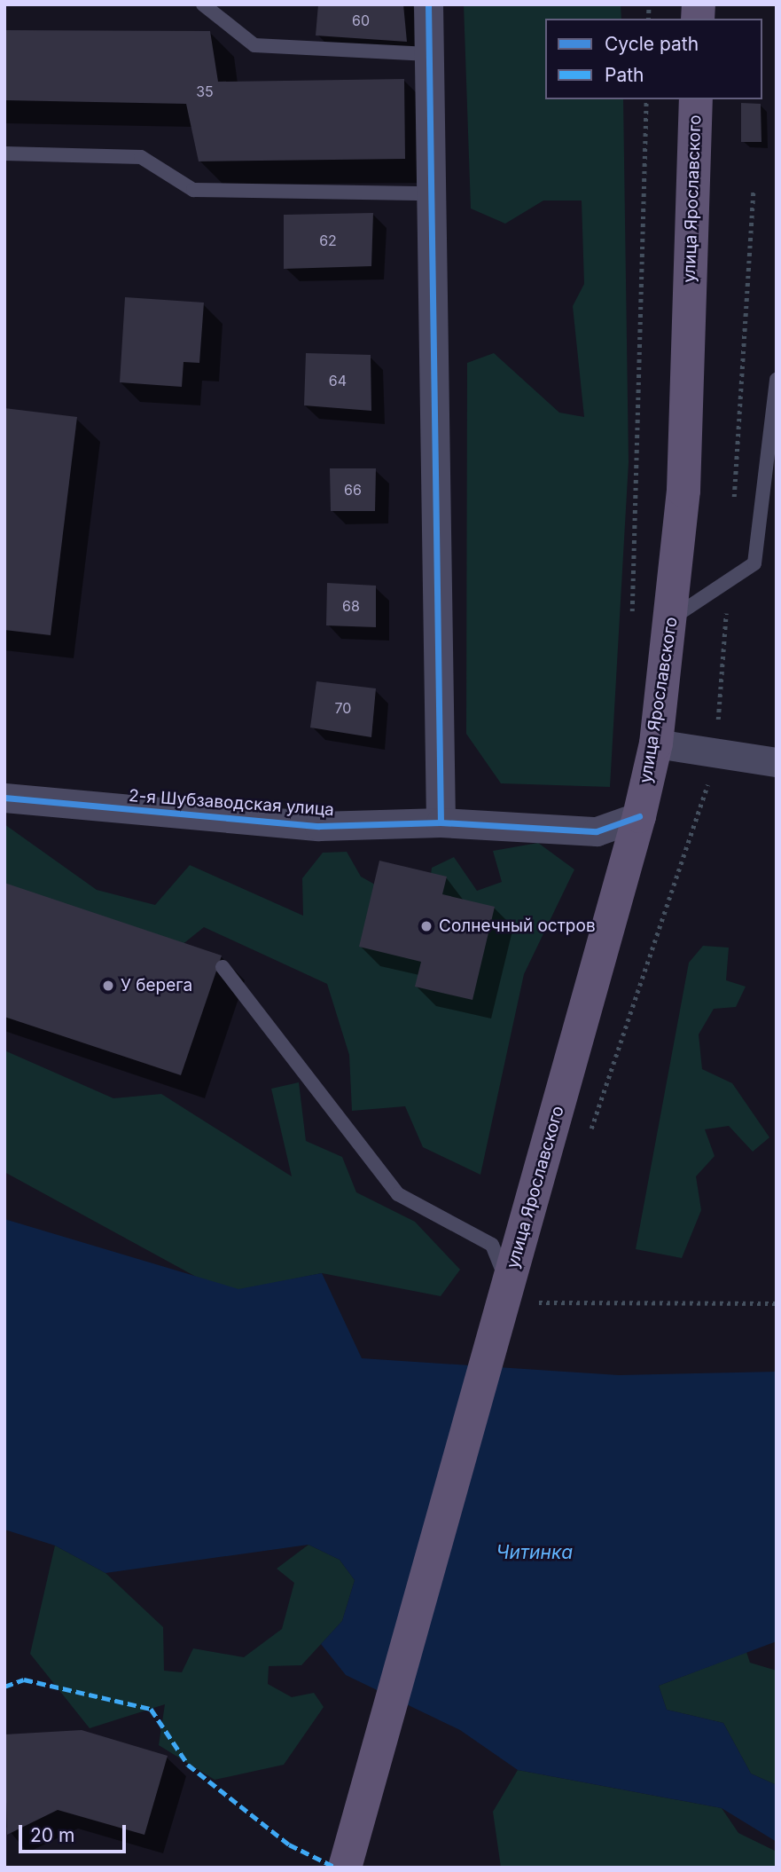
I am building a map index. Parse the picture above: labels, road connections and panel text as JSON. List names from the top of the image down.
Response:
{
  "streets": {
    "main road": ["улица Ярославского"],
    "street": ["2-я Шубзаводская улица"]
  },
  "crossings": [
    ["улица Ярославского", "2-я Шубзаводская улица"]
  ],
  "water": ["Читинка"],
  "places": ["Солнечный остров", "У берега"],
  "house_numbers": [
    "60",
    "35",
    "62",
    "64",
    "66",
    "68",
    "70"
  ],
  "legend": ["Cycle path", "Path"],
  "scale_bar": "20 m"
}
